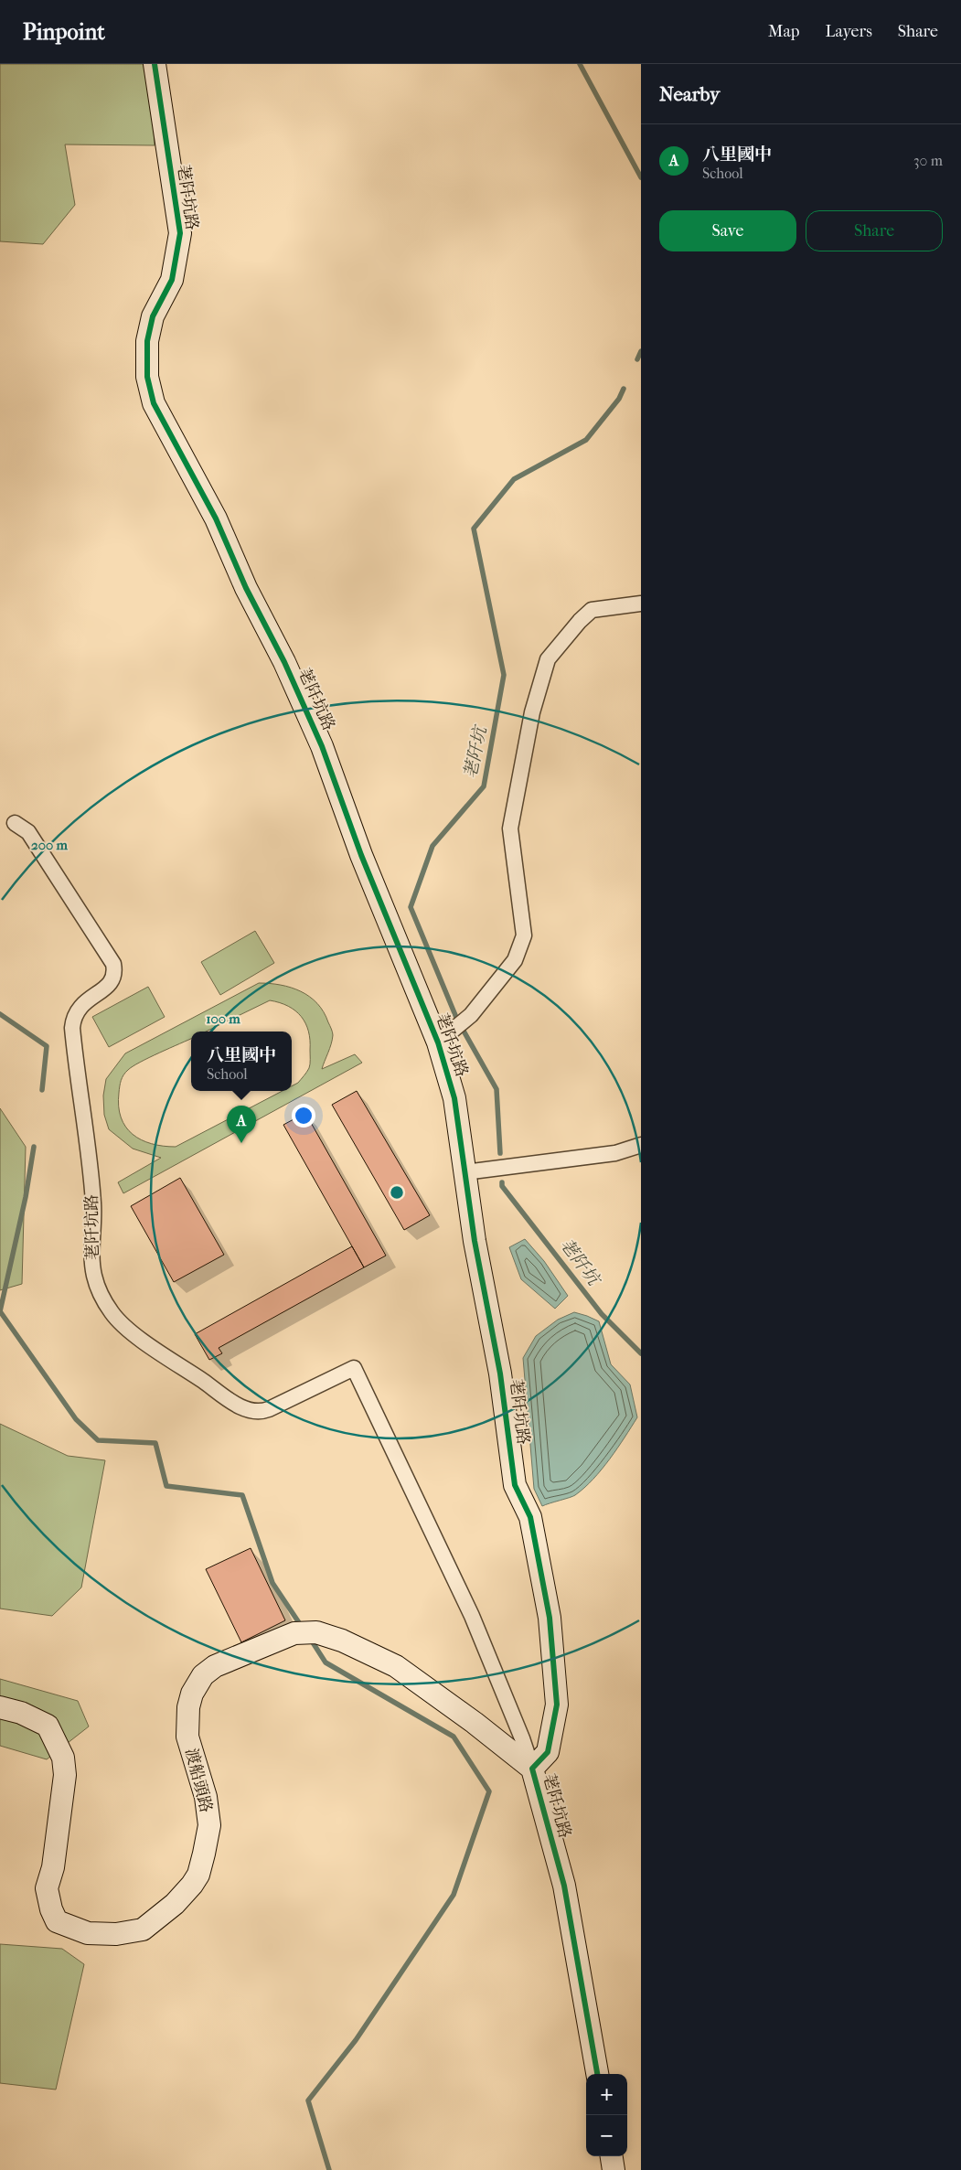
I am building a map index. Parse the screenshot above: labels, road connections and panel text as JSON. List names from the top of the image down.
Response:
{
  "streets": {
    "street": ["荖阡坑路", "渡船頭路"]
  },
  "crossings": [
    ["荖阡坑路", "渡船頭路"]
  ],
  "water": ["荖阡坑"],
  "page": {
    "header": "Pinpoint",
    "nav": ["Map", "Layers", "Share"],
    "heading": "Nearby",
    "list": [
      {
        "mark": "A",
        "name": "八里國中",
        "note": "School",
        "value": "30 m"
      }
    ],
    "buttons": ["Save", "Share"],
    "popup": ["八里國中", "School"],
    "pins": "A",
    "map_buttons": ["+", "−"]
  },
  "rings": ["200 m", "100 m"]
}
